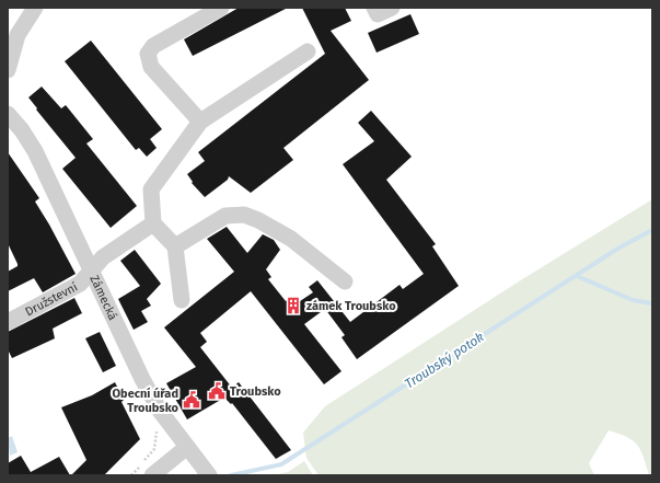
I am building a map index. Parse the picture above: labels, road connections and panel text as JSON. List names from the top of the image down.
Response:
{
  "streets": {
    "street": ["Zámecká", "Družstevní"]
  },
  "crossings": [
    ["Zámecká", "Družstevní"]
  ],
  "water": ["Troubský potok"],
  "places": {
    "building": ["zámek Troubsko"],
    "public building": ["Troubsko", "Obecní úřad Troubsko"]
  }
}
